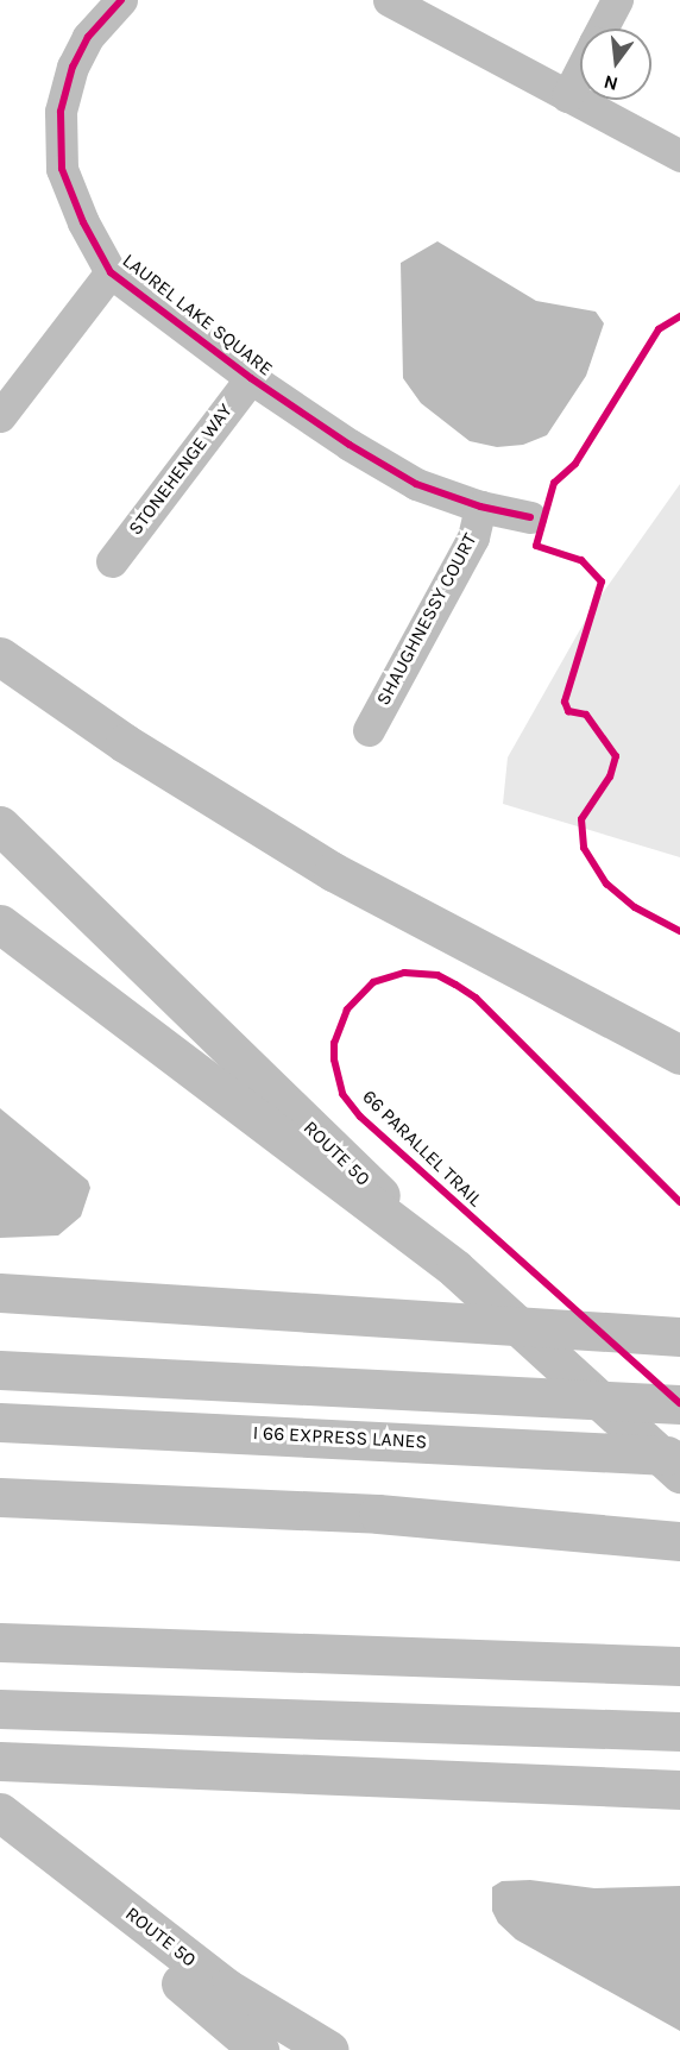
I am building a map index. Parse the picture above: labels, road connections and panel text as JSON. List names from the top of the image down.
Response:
{
  "streets": {
    "main road": ["ROUTE 50", "I 66 EXPRESS LANES"],
    "street": ["LAUREL LAKE SQUARE", "STONEHENGE WAY", "SHAUGHNESSY COURT"],
    "cycle path": ["66 PARALLEL TRAIL"]
  },
  "crossings": [
    ["LAUREL LAKE SQUARE", "STONEHENGE WAY"],
    ["LAUREL LAKE SQUARE", "SHAUGHNESSY COURT"]
  ],
  "north": "bottom"
}
